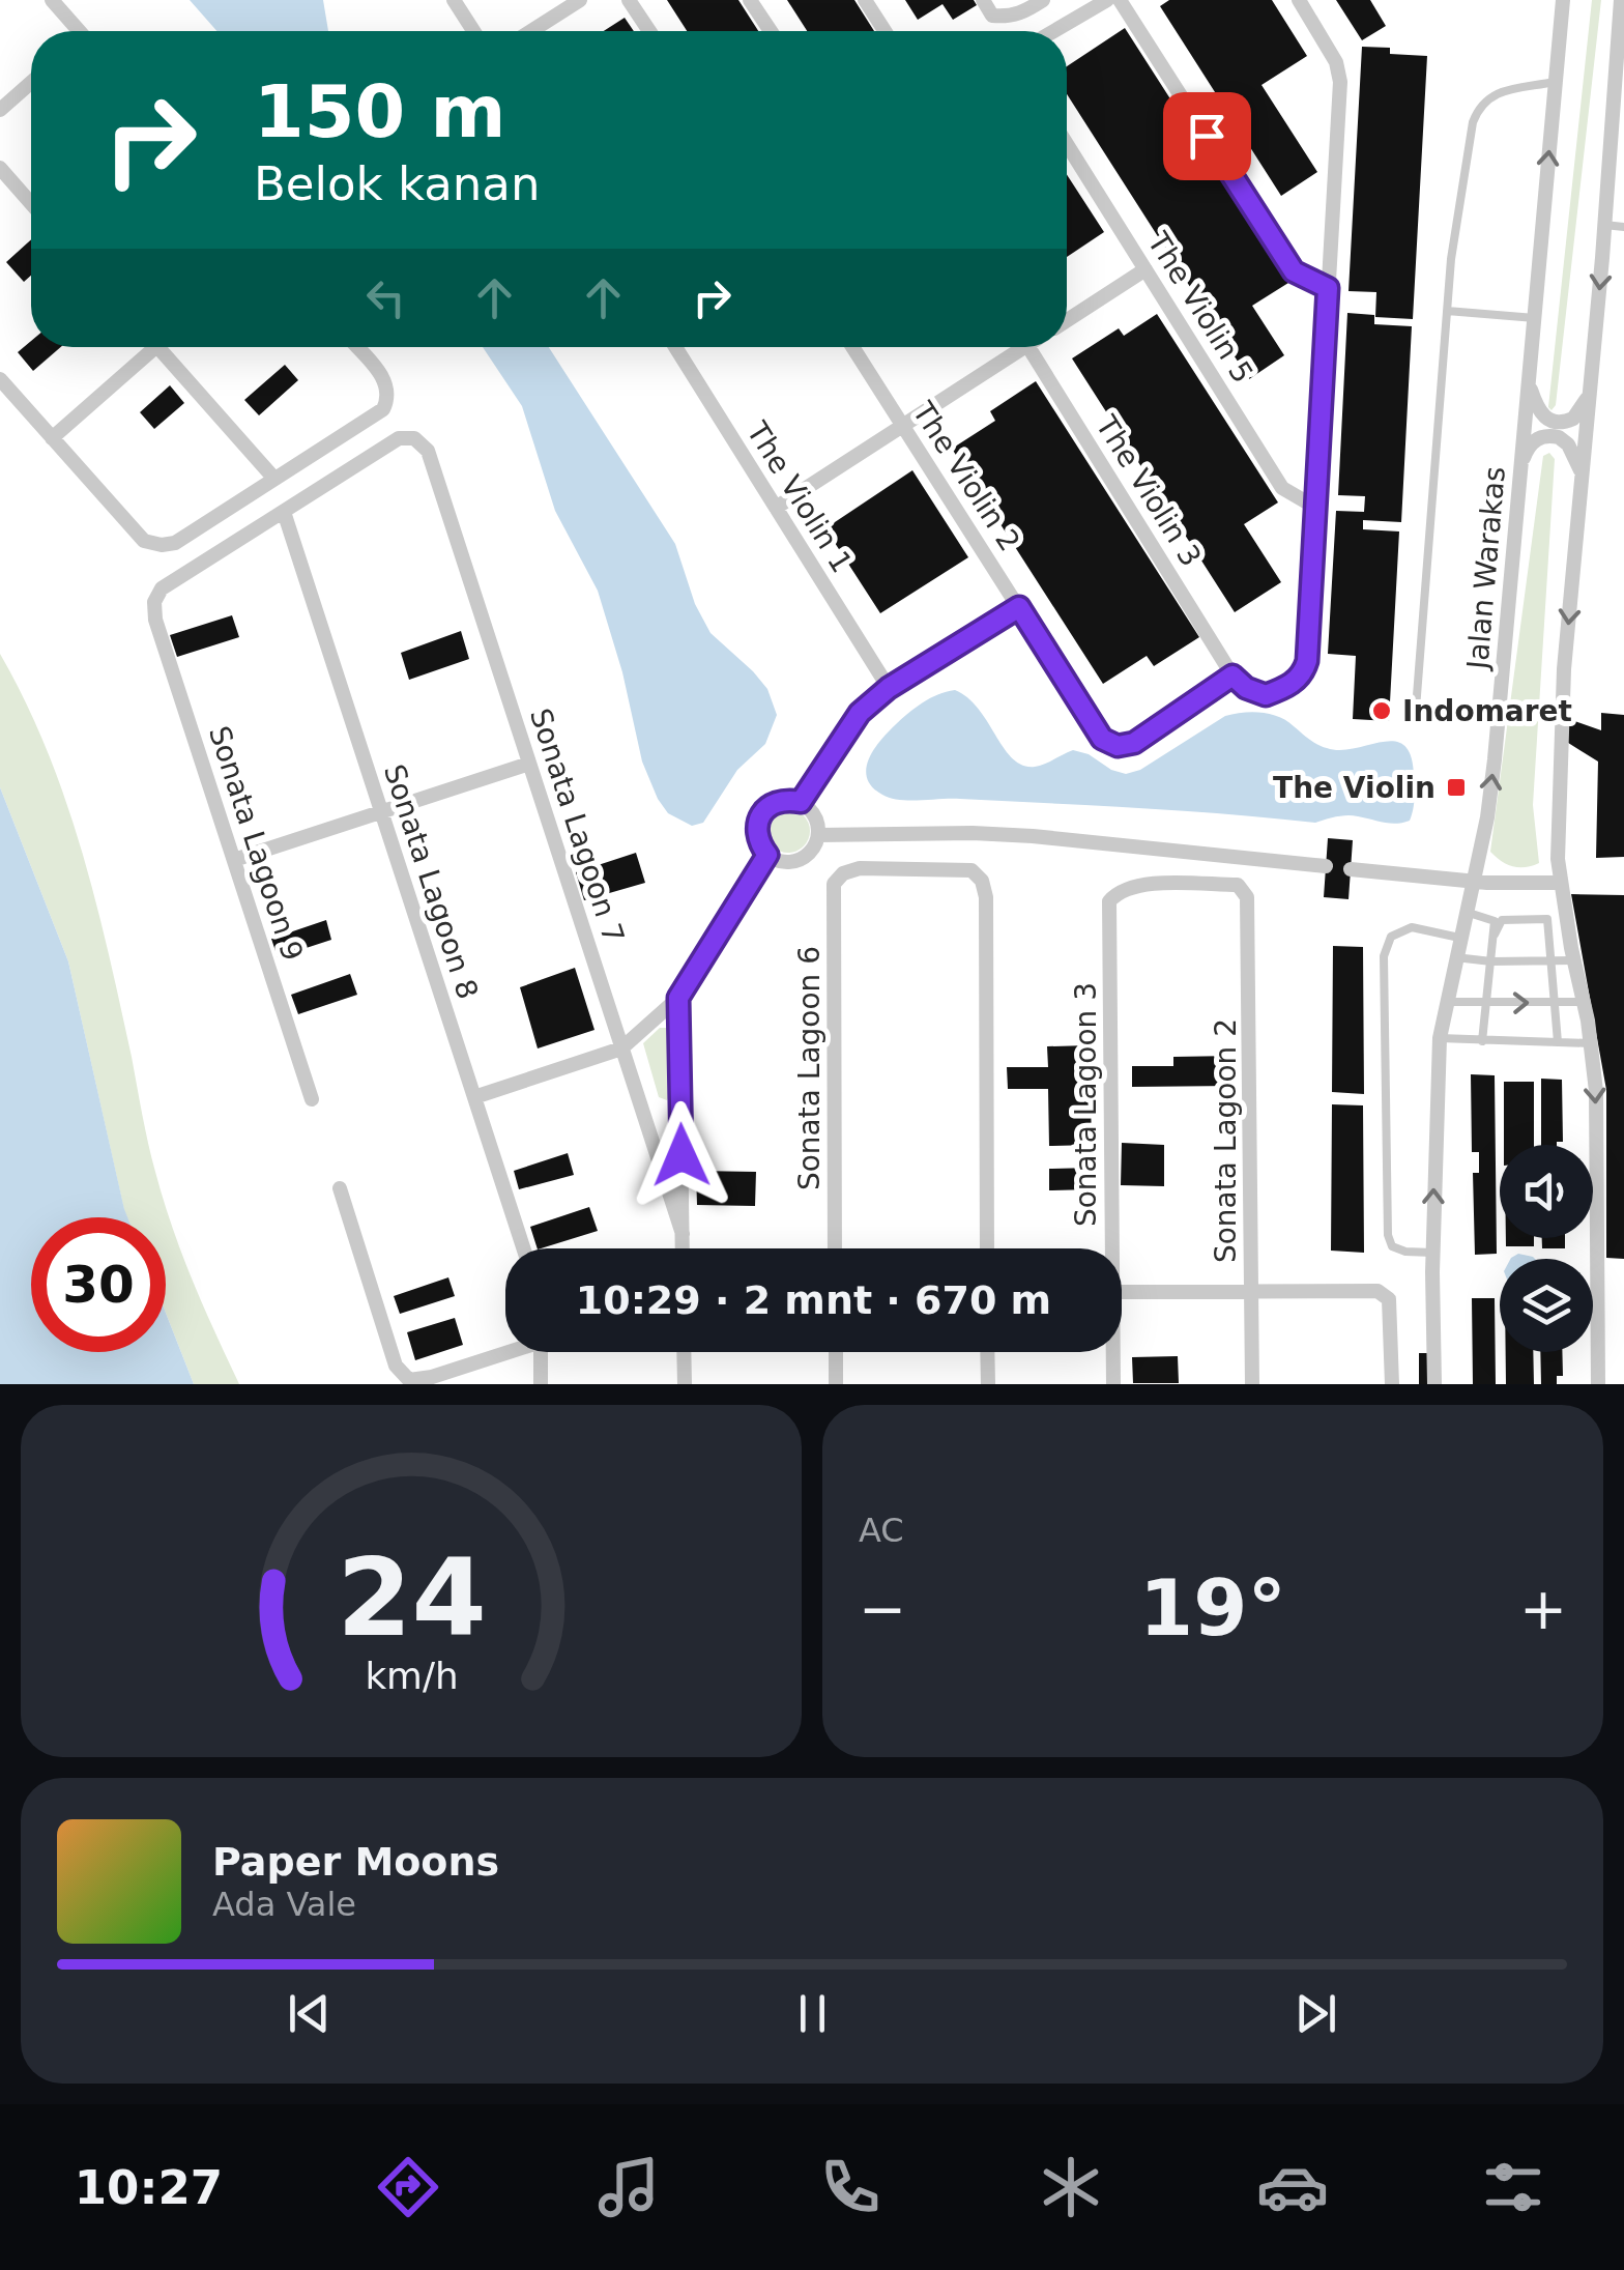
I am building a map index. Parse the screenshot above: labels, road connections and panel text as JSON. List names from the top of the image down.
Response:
{
  "streets": {
    "street": [
      "The Violin 5",
      "The Violin 2",
      "The Violin 3",
      "The Violin 1",
      "Jalan Warakas",
      "Sonata Lagoon 7",
      "Sonata Lagoon 9",
      "Sonata Lagoon 8",
      "Sonata Lagoon 6",
      "Sonata Lagoon 3",
      "Sonata Lagoon 2"
    ]
  },
  "crossings": [
    ["The Violin 2", "The Violin 3"],
    ["Sonata Lagoon 7", "Sonata Lagoon 9"],
    ["Sonata Lagoon 7", "Sonata Lagoon 8"],
    ["Sonata Lagoon 9", "Sonata Lagoon 8"],
    ["Sonata Lagoon 3", "Sonata Lagoon 2"]
  ],
  "places": {
    "other": ["Indomaret"],
    "transit": ["The Violin"]
  },
  "page": {
    "turn": ["150 m", "Belok kanan"],
    "limit": "30",
    "trip": "10:29 · 2 mnt · 670 m",
    "tile": "AC",
    "heat": ["−", "19°", "+"],
    "song": ["Paper Moons", "Ada Vale"],
    "tabs": "10:27",
    "gauge": ["24", "km/h"]
  }
}
